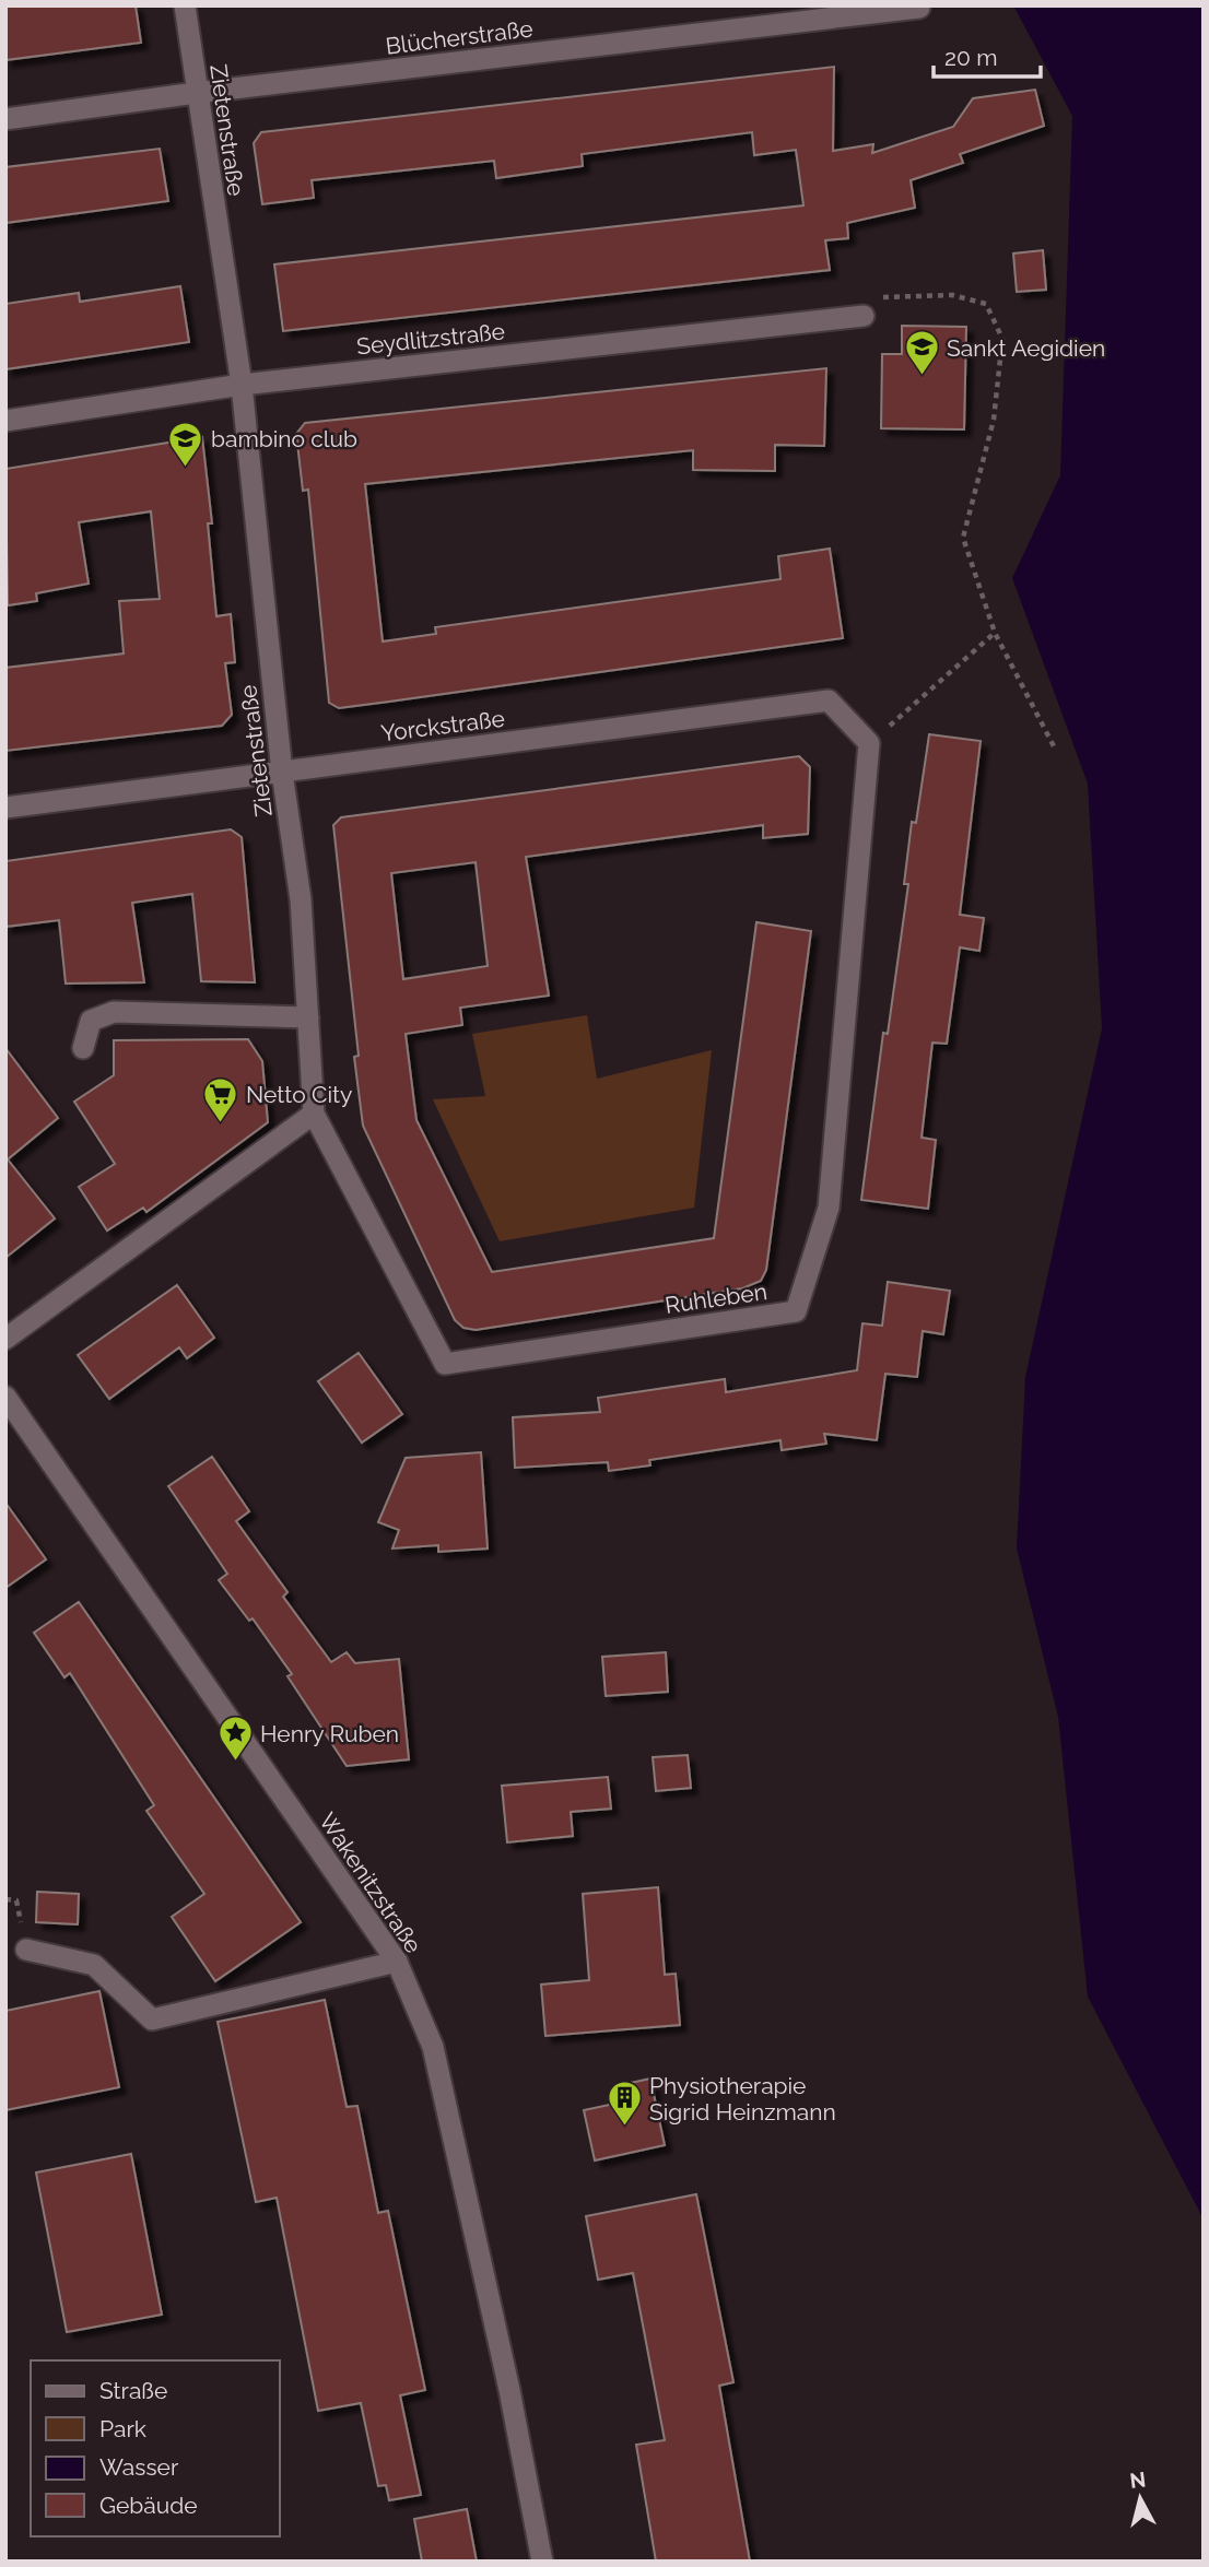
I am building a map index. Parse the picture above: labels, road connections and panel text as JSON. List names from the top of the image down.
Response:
{
  "streets": {
    "street": [
      "Blücherstraße",
      "Zietenstraße",
      "Seydlitzstraße",
      "Yorckstraße",
      "Ruhleben",
      "Wakenitzstraße"
    ]
  },
  "crossings": [
    ["Blücherstraße", "Zietenstraße"],
    ["Zietenstraße", "Seydlitzstraße"],
    ["Zietenstraße", "Yorckstraße"],
    ["Zietenstraße", "Ruhleben"],
    ["Yorckstraße", "Ruhleben"]
  ],
  "places": {
    "school or university": ["Sankt Aegidien", "bambino club"],
    "supermarket": ["Netto City"],
    "place": ["Henry Ruben"],
    "building": ["Physiotherapie Sigrid Heinzmann"]
  },
  "legend": [
    "Straße",
    "Park",
    "Wasser",
    "Gebäude"
  ],
  "scale_bar": "20 m",
  "north": "top"
}
